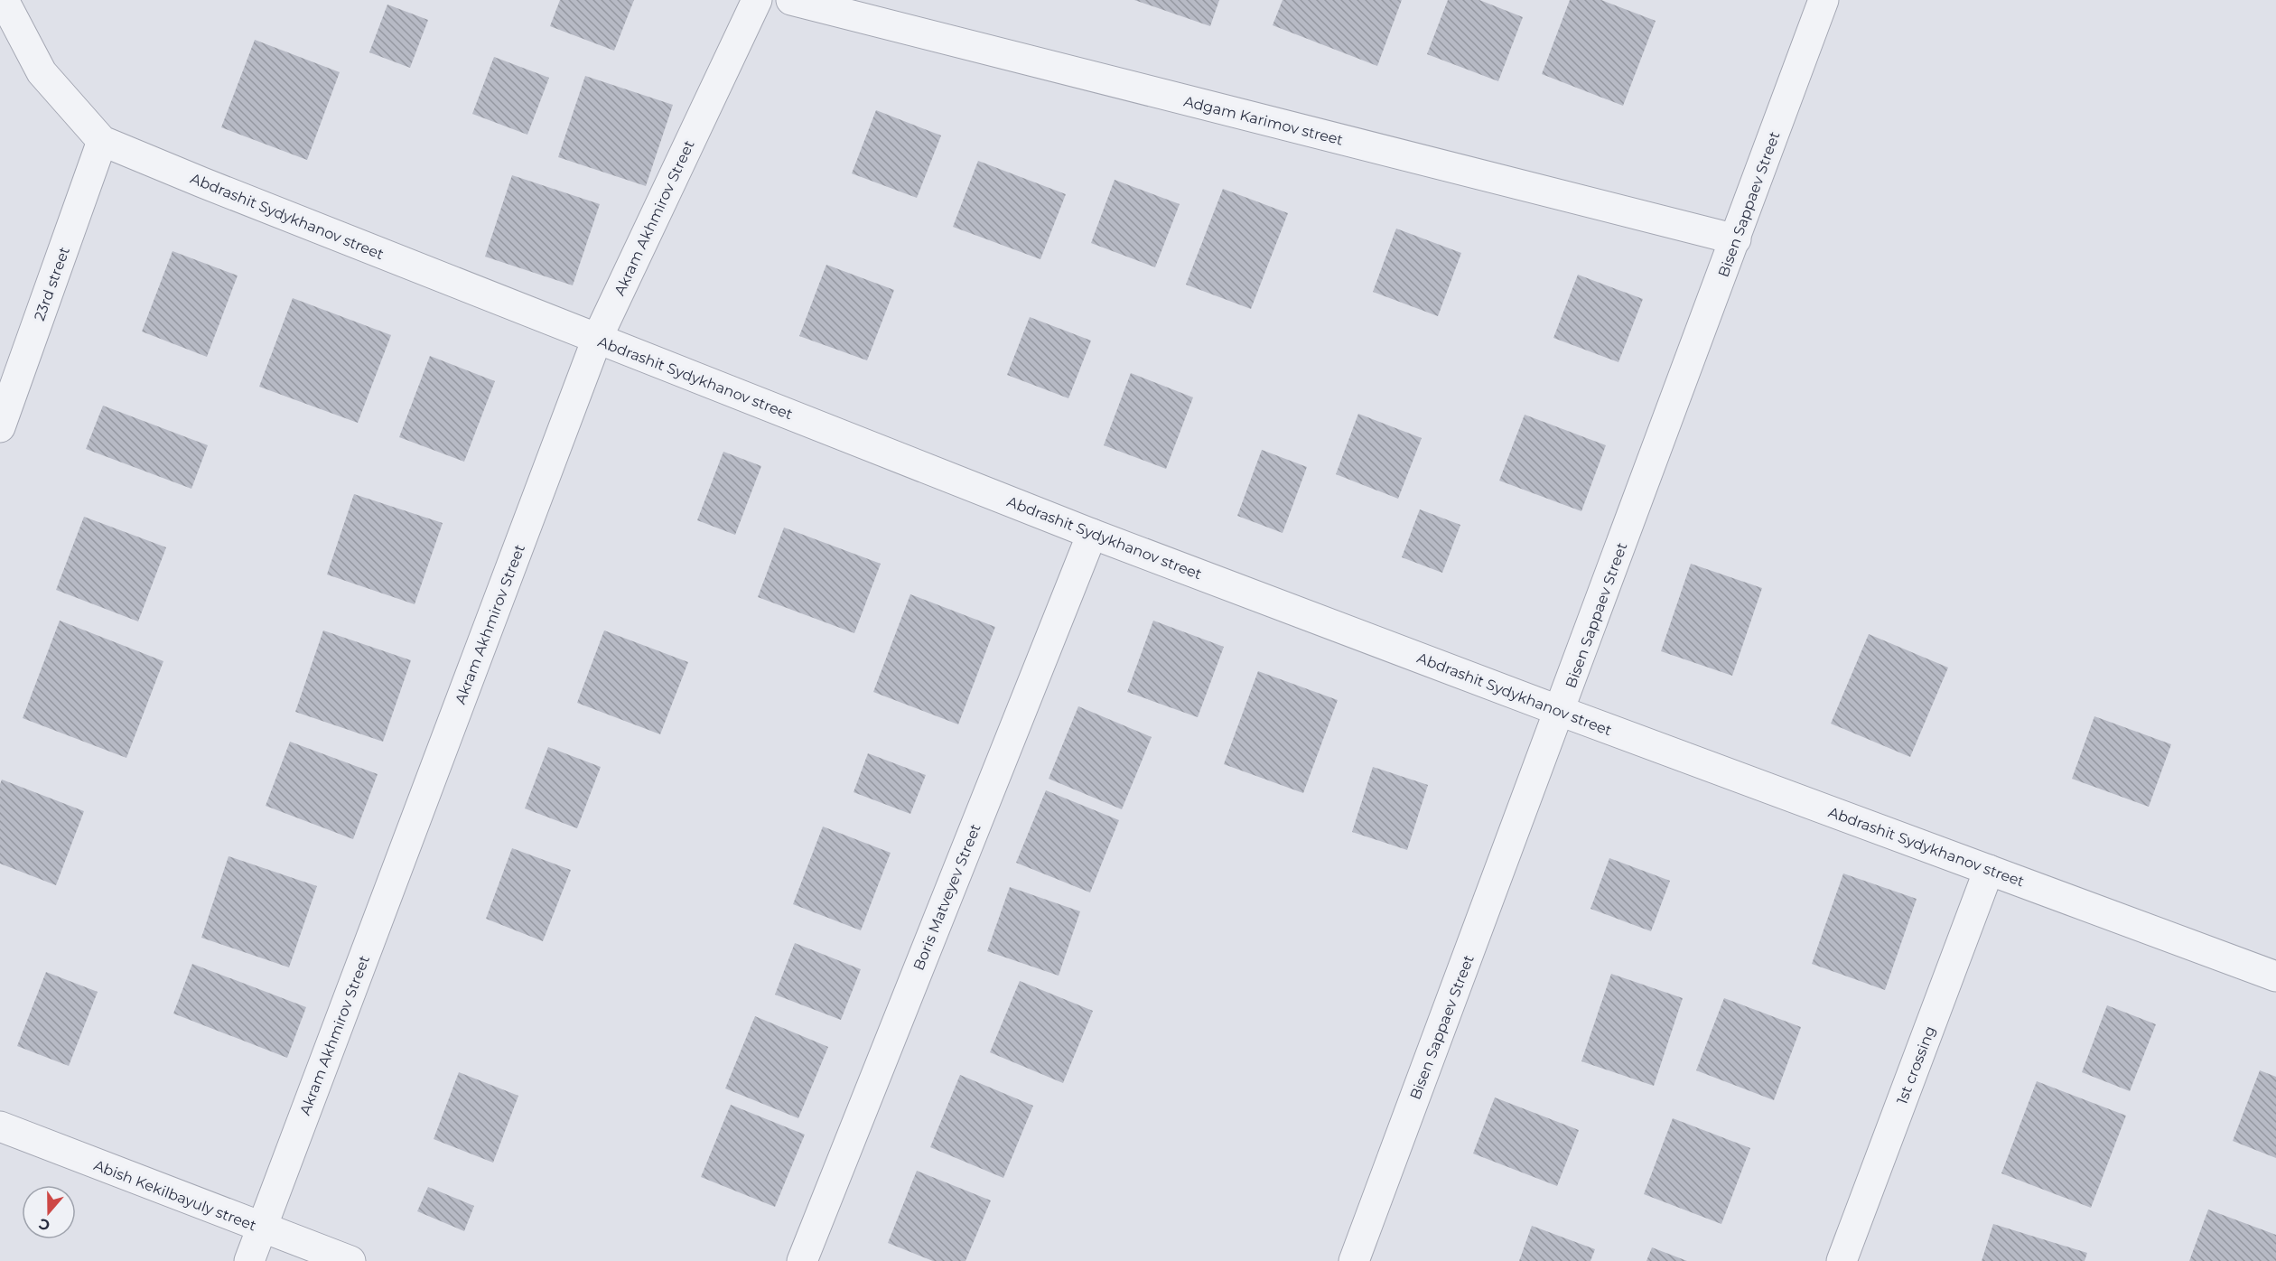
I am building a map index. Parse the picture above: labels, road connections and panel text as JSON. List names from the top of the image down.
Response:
{
  "streets": {
    "street": [
      "Adgam Karimov street",
      "Bisen Sappaev Street",
      "Abdrashit Sydykhanov street",
      "Akram Akhmirov Street",
      "23rd street",
      "Boris Matveyev Street",
      "1st crossing",
      "Abish Kekilbayuly street"
    ]
  },
  "crossings": [
    ["Adgam Karimov street", "Bisen Sappaev Street"],
    ["Bisen Sappaev Street", "Abdrashit Sydykhanov street"],
    ["Abdrashit Sydykhanov street", "Akram Akhmirov Street"],
    ["Abdrashit Sydykhanov street", "23rd street"],
    ["Abdrashit Sydykhanov street", "Boris Matveyev Street"],
    ["Abdrashit Sydykhanov street", "1st crossing"],
    ["Akram Akhmirov Street", "Abish Kekilbayuly street"]
  ],
  "north": "bottom"
}
